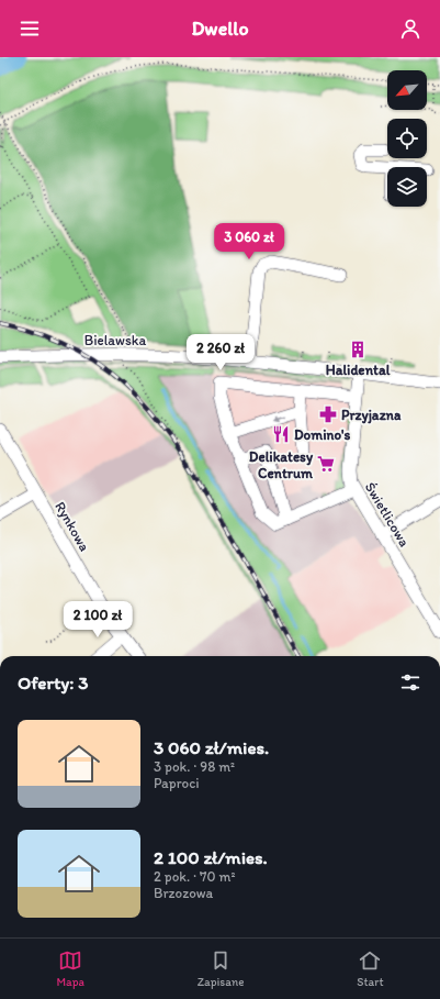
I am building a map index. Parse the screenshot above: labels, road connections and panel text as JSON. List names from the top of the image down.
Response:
{
  "streets": {
    "street": ["Bielawska", "Świetlicowa", "Rynkowa"]
  },
  "crossings": [
    ["Bielawska", "Świetlicowa"]
  ],
  "places": {
    "building": ["Halidental"],
    "pharmacy": ["Przyjazna"],
    "restaurant": ["Domino's"],
    "supermarket": ["Delikatesy Centrum"]
  },
  "north": "bottom left",
  "page": {
    "header": "Dwello",
    "price": ["3 060 zł", "2 260 zł", "2 100 zł"],
    "heading": "Oferty: 3",
    "list": [
      {
        "name": "3 060 zł/mies.",
        "note": "3 pok. · 98 m² · Paproci"
      },
      {
        "name": "2 100 zł/mies.",
        "note": "2 pok. · 70 m² · Brzozowa"
      }
    ],
    "tabs": ["Mapa", "Zapisane", "Start"]
  }
}
